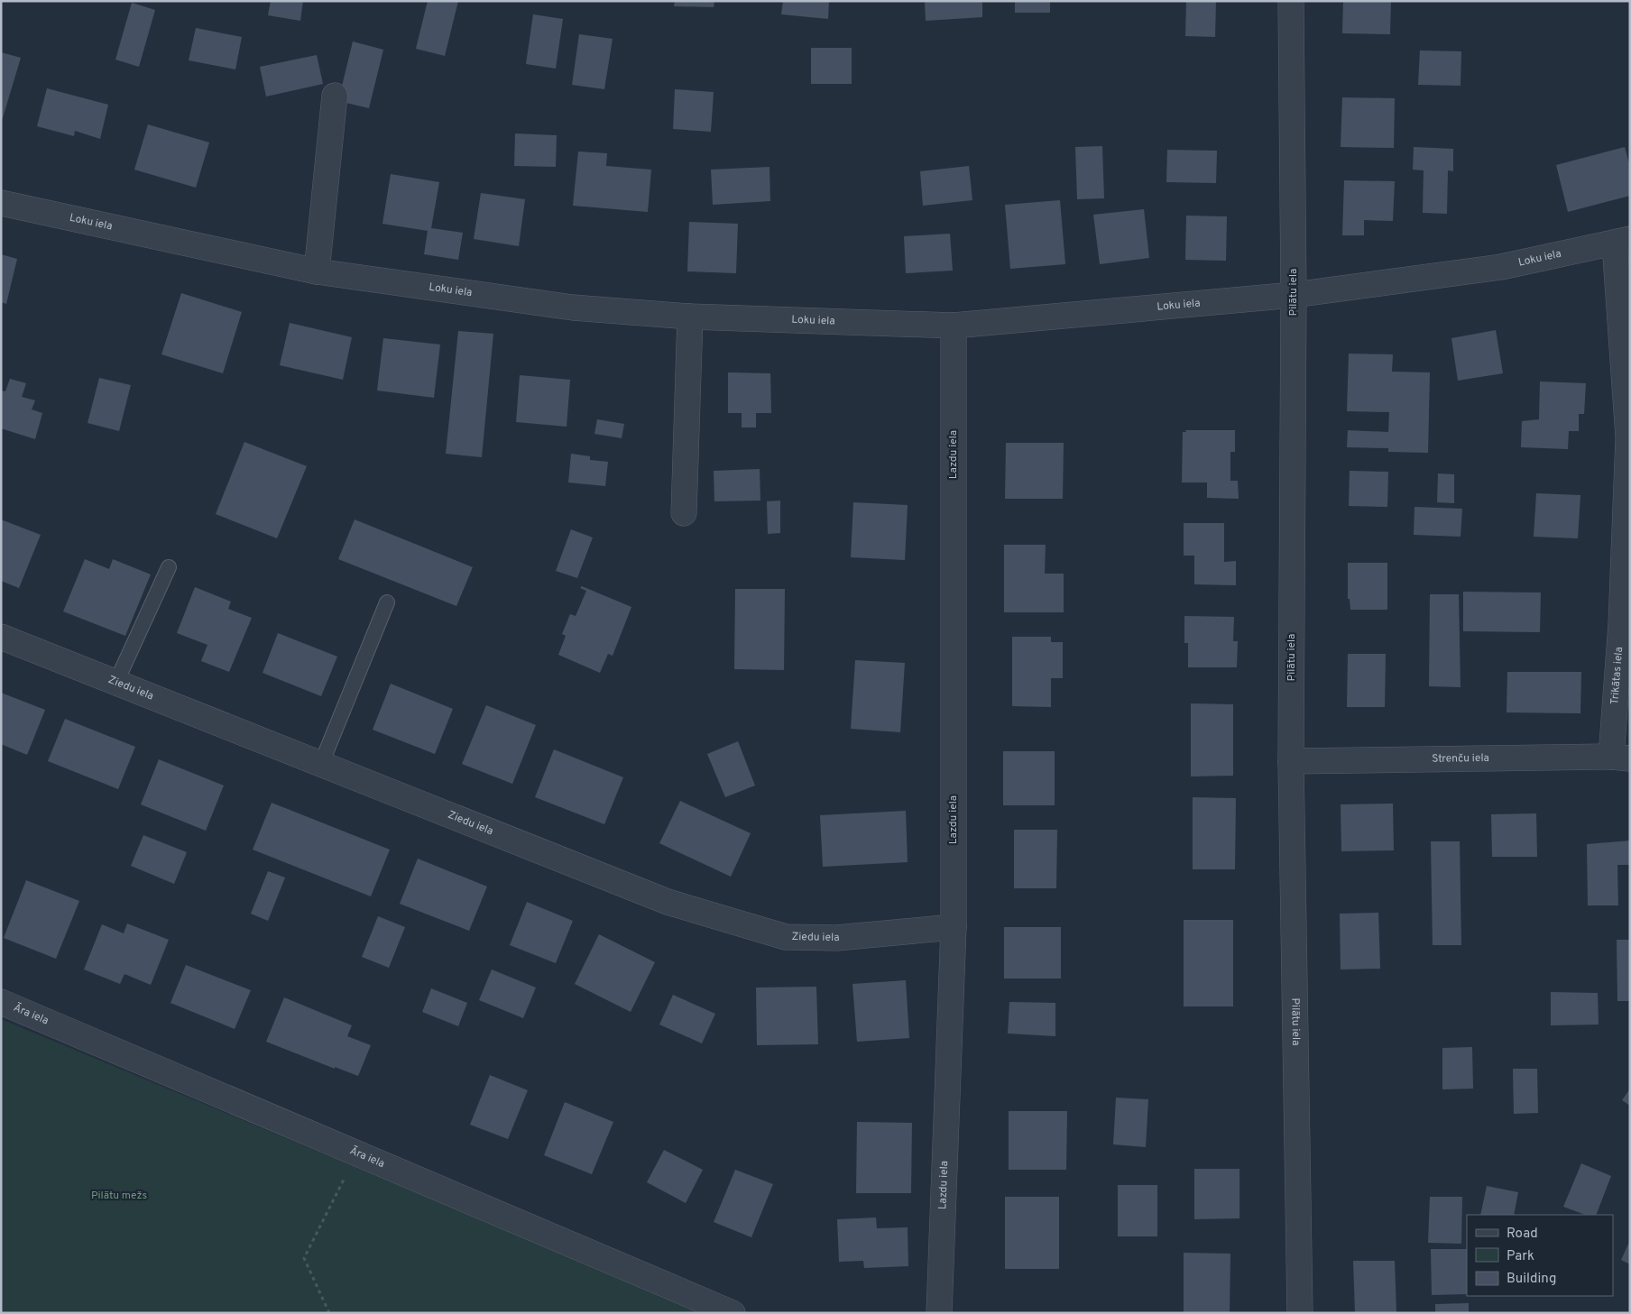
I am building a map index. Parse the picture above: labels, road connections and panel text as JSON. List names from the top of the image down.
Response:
{
  "streets": {
    "street": [
      "Loku iela",
      "Pilātu iela",
      "Lazdu iela",
      "Trikātas iela",
      "Ziedu iela",
      "Strenču iela",
      "Āra iela"
    ]
  },
  "crossings": [
    ["Loku iela", "Pilātu iela"],
    ["Loku iela", "Lazdu iela"],
    ["Loku iela", "Trikātas iela"],
    ["Pilātu iela", "Strenču iela"],
    ["Lazdu iela", "Ziedu iela"],
    ["Trikātas iela", "Strenču iela"]
  ],
  "parks": ["Pilātu mežs"],
  "legend": ["Road", "Park", "Building"]
}
